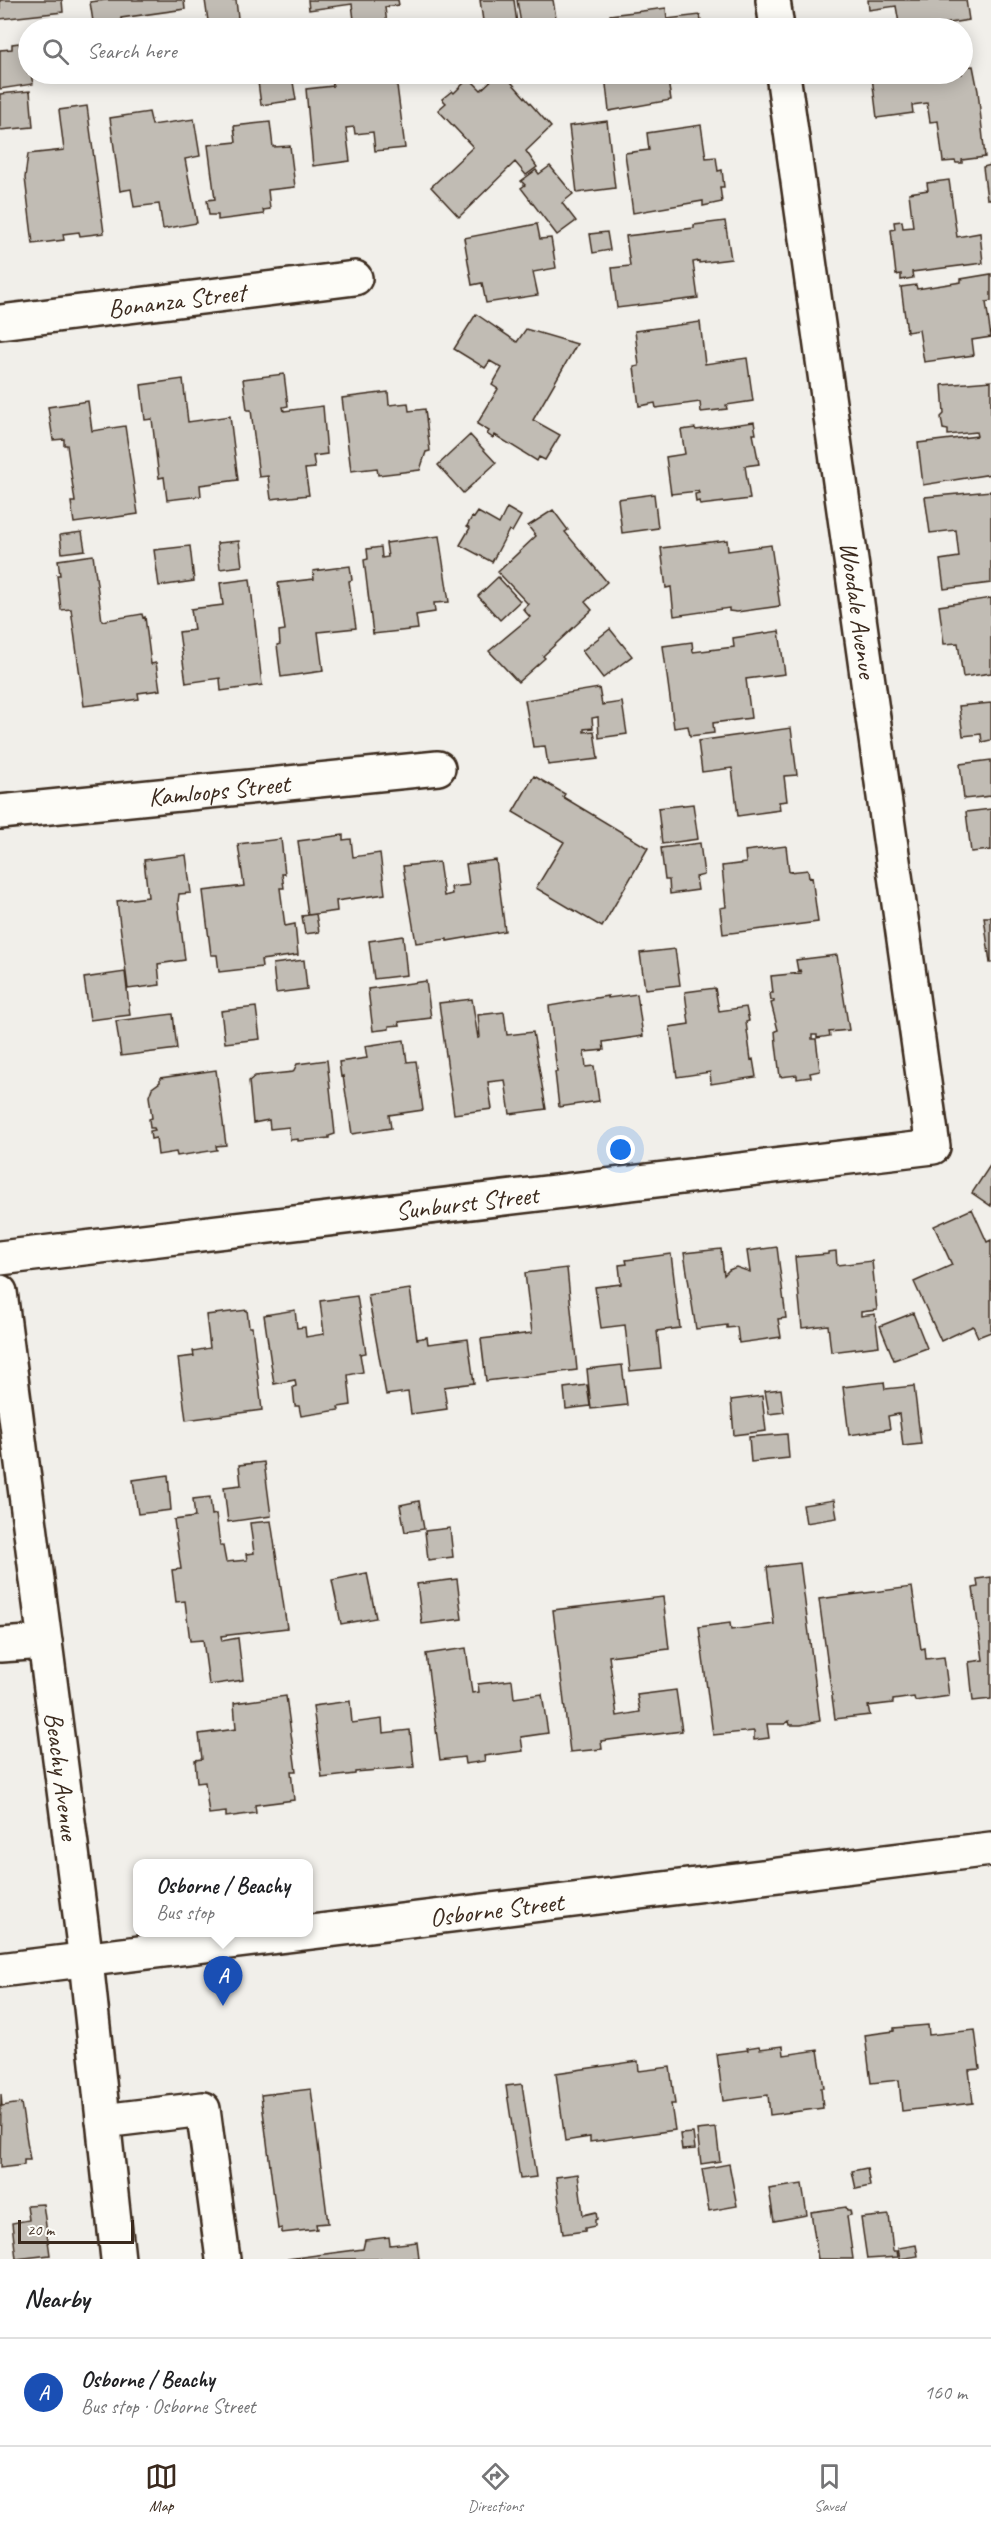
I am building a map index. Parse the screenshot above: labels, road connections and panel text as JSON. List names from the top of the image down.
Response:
{
  "streets": {
    "street": [
      "Bonanza Street",
      "Woodale Avenue",
      "Kamloops Street",
      "Sunburst Street",
      "Beachy Avenue",
      "Osborne Street"
    ]
  },
  "crossings": [
    ["Woodale Avenue", "Sunburst Street"],
    ["Beachy Avenue", "Osborne Street"]
  ],
  "scale_bar": "20 m",
  "page": {
    "search": "Search here",
    "popup": ["Osborne / Beachy", "Bus stop"],
    "pins": "A",
    "scale": "20 m",
    "heading": "Nearby",
    "list": [
      {
        "mark": "A",
        "name": "Osborne / Beachy",
        "note": "Bus stop · Osborne Street",
        "value": "160 m"
      }
    ],
    "nav": ["Map", "Directions", "Saved"]
  }
}
